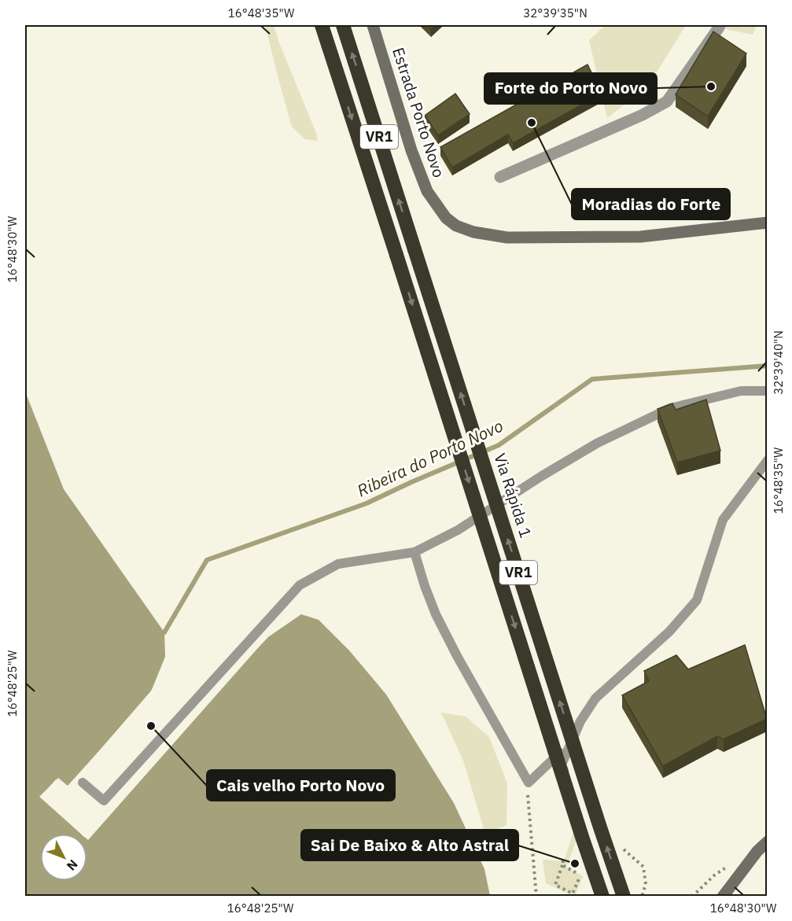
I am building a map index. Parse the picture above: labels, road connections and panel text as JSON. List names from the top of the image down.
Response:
{
  "streets": {
    "highway": ["VR1", "Via Rápida 1"],
    "main road": ["Estrada Porto Novo"]
  },
  "water": ["Ribeira do Porto Novo"],
  "places": [
    "Forte do Porto Novo",
    "Moradias do Forte",
    "Cais velho Porto Novo",
    "Sai De Baixo & Alto Astral"
  ],
  "north": "bottom right",
  "coordinates": [
    "16°48'35\"W",
    "32°39'35\"N",
    "16°48'30\"W",
    "32°39'40\"N",
    "16°48'25\"W"
  ]
}
